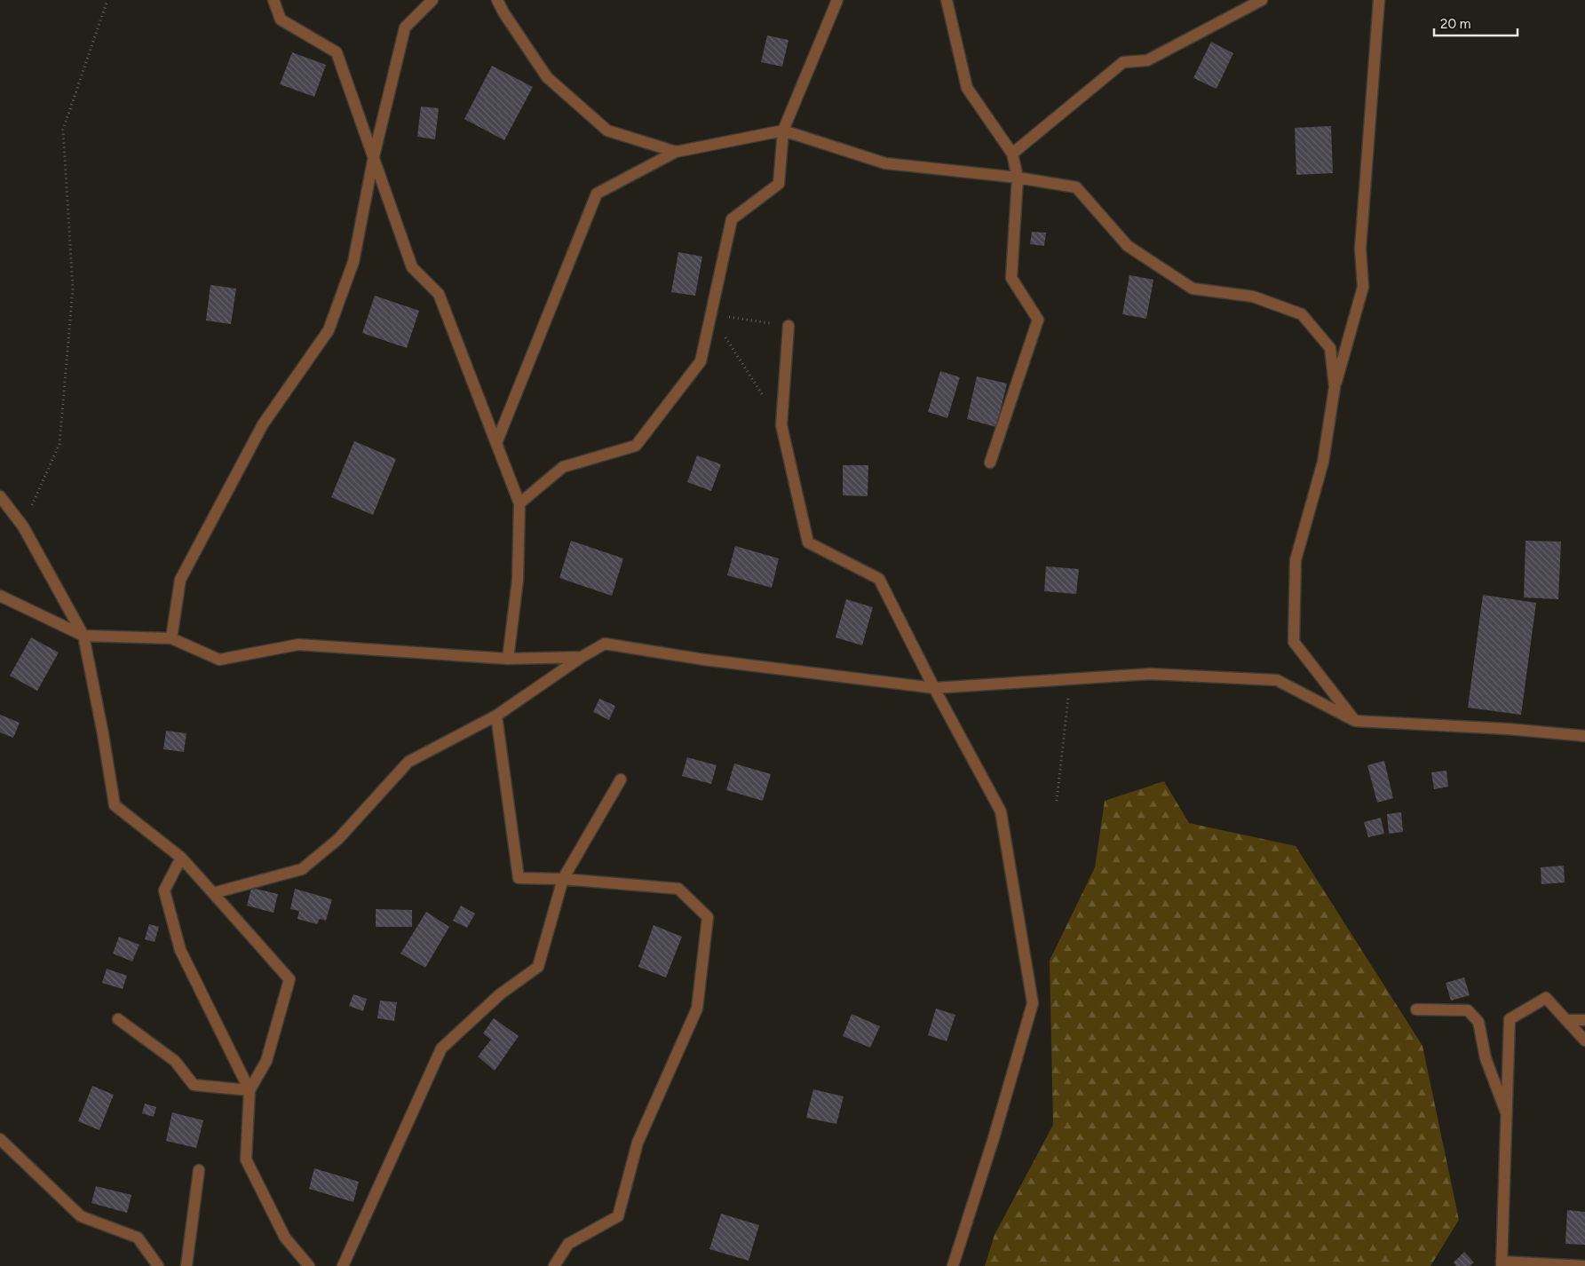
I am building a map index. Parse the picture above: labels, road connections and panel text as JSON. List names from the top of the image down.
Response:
{
  "scale_bar": "20 m"
}
